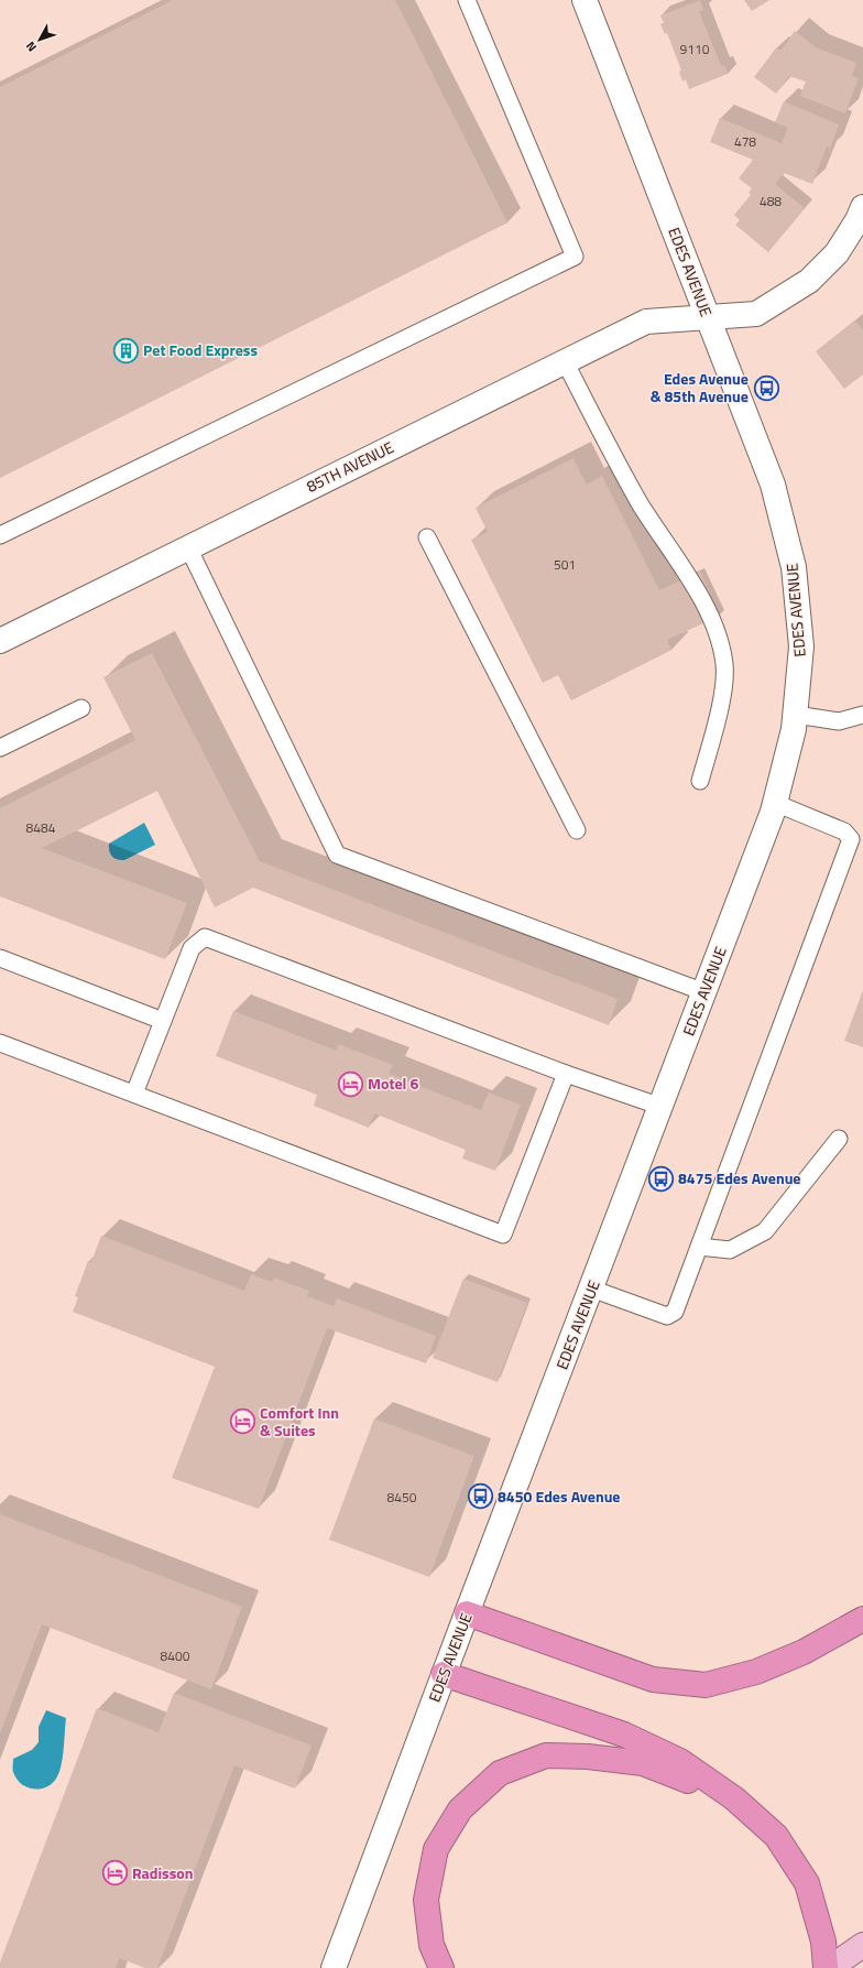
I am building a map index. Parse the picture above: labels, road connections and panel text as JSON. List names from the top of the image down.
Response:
{
  "streets": {
    "street": ["EDES AVENUE", "85TH AVENUE"]
  },
  "crossings": [
    ["EDES AVENUE", "85TH AVENUE"]
  ],
  "places": {
    "building": ["Pet Food Express"],
    "bus stop": ["Edes Avenue & 85th Avenue", "8475 Edes Avenue", "8450 Edes Avenue"],
    "hotel": ["Motel 6", "Comfort Inn & Suites", "Radisson"]
  },
  "house_numbers": [
    "9110",
    "478",
    "488",
    "501",
    "8484",
    "8450",
    "8400"
  ],
  "north": "bottom left"
}
